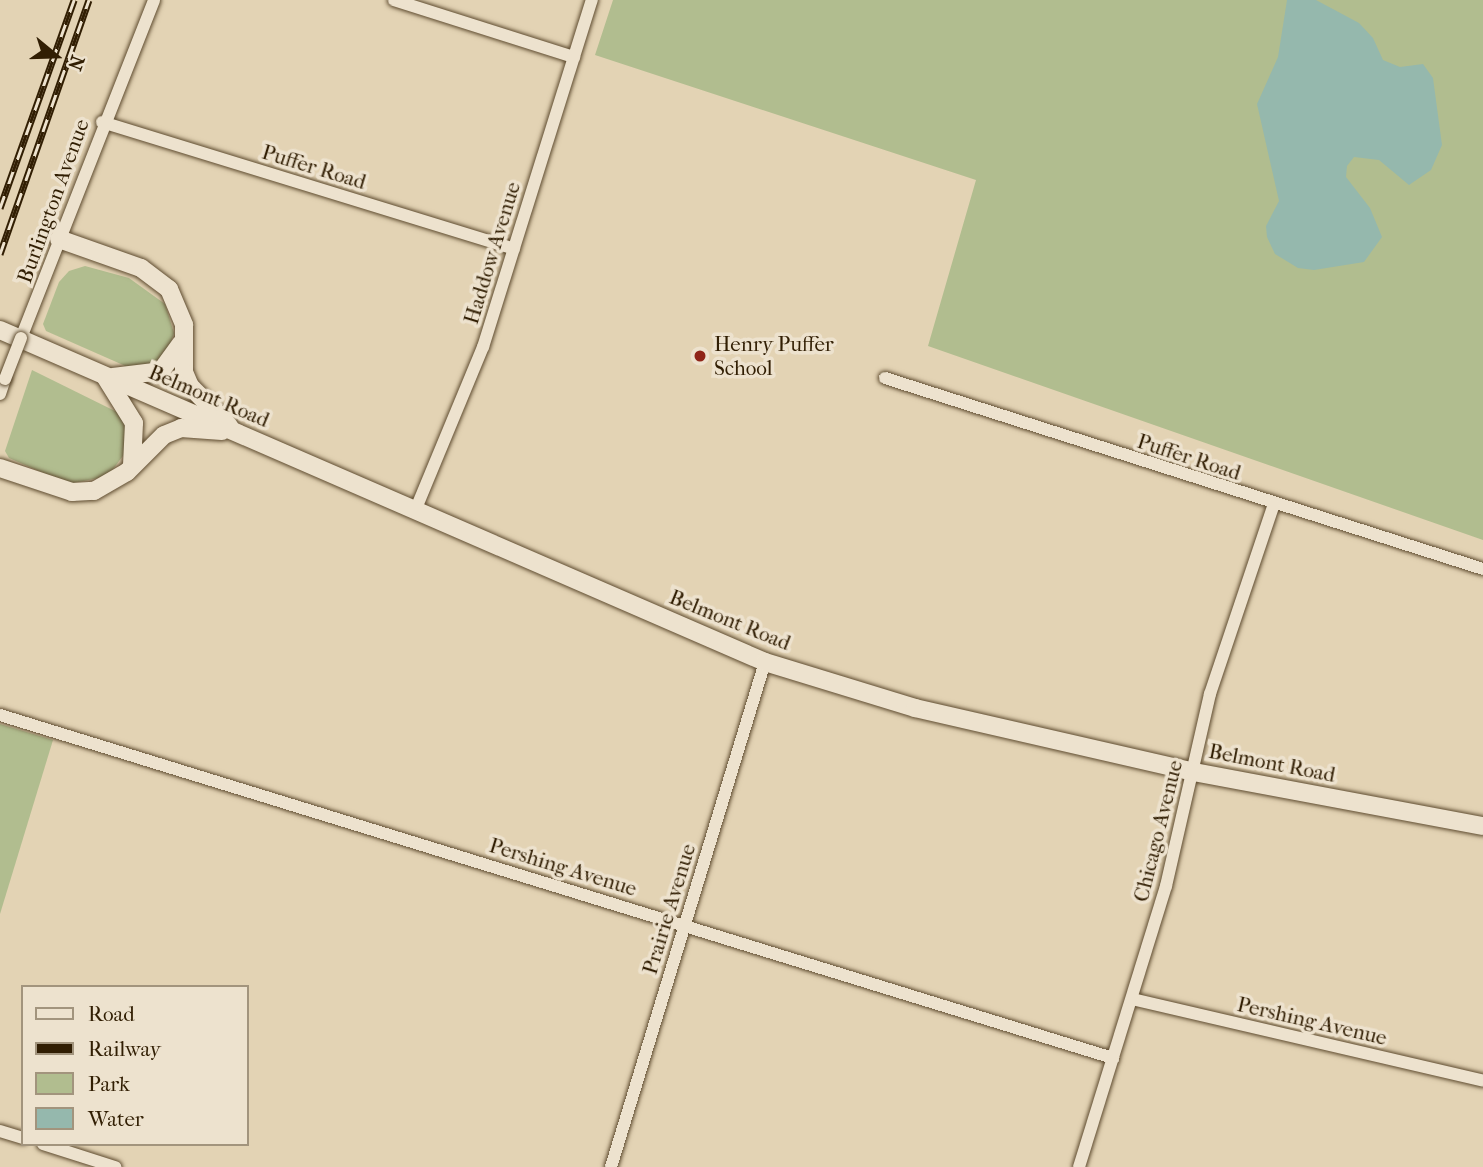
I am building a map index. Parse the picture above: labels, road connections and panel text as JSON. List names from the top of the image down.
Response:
{
  "streets": {
    "main road": ["Belmont Road"],
    "street": [
      "Puffer Road",
      "Burlington Avenue",
      "Haddow Avenue",
      "Chicago Avenue",
      "Pershing Avenue",
      "Prairie Avenue"
    ]
  },
  "crossings": [
    ["Puffer Road", "Burlington Avenue"],
    ["Puffer Road", "Haddow Avenue"],
    ["Puffer Road", "Chicago Avenue"],
    ["Haddow Avenue", "Belmont Road"],
    ["Belmont Road", "Chicago Avenue"],
    ["Belmont Road", "Prairie Avenue"],
    ["Chicago Avenue", "Pershing Avenue"],
    ["Pershing Avenue", "Prairie Avenue"]
  ],
  "places": ["Henry Puffer School"],
  "legend": [
    "Road",
    "Railway",
    "Park",
    "Water"
  ],
  "north": "right"
}
